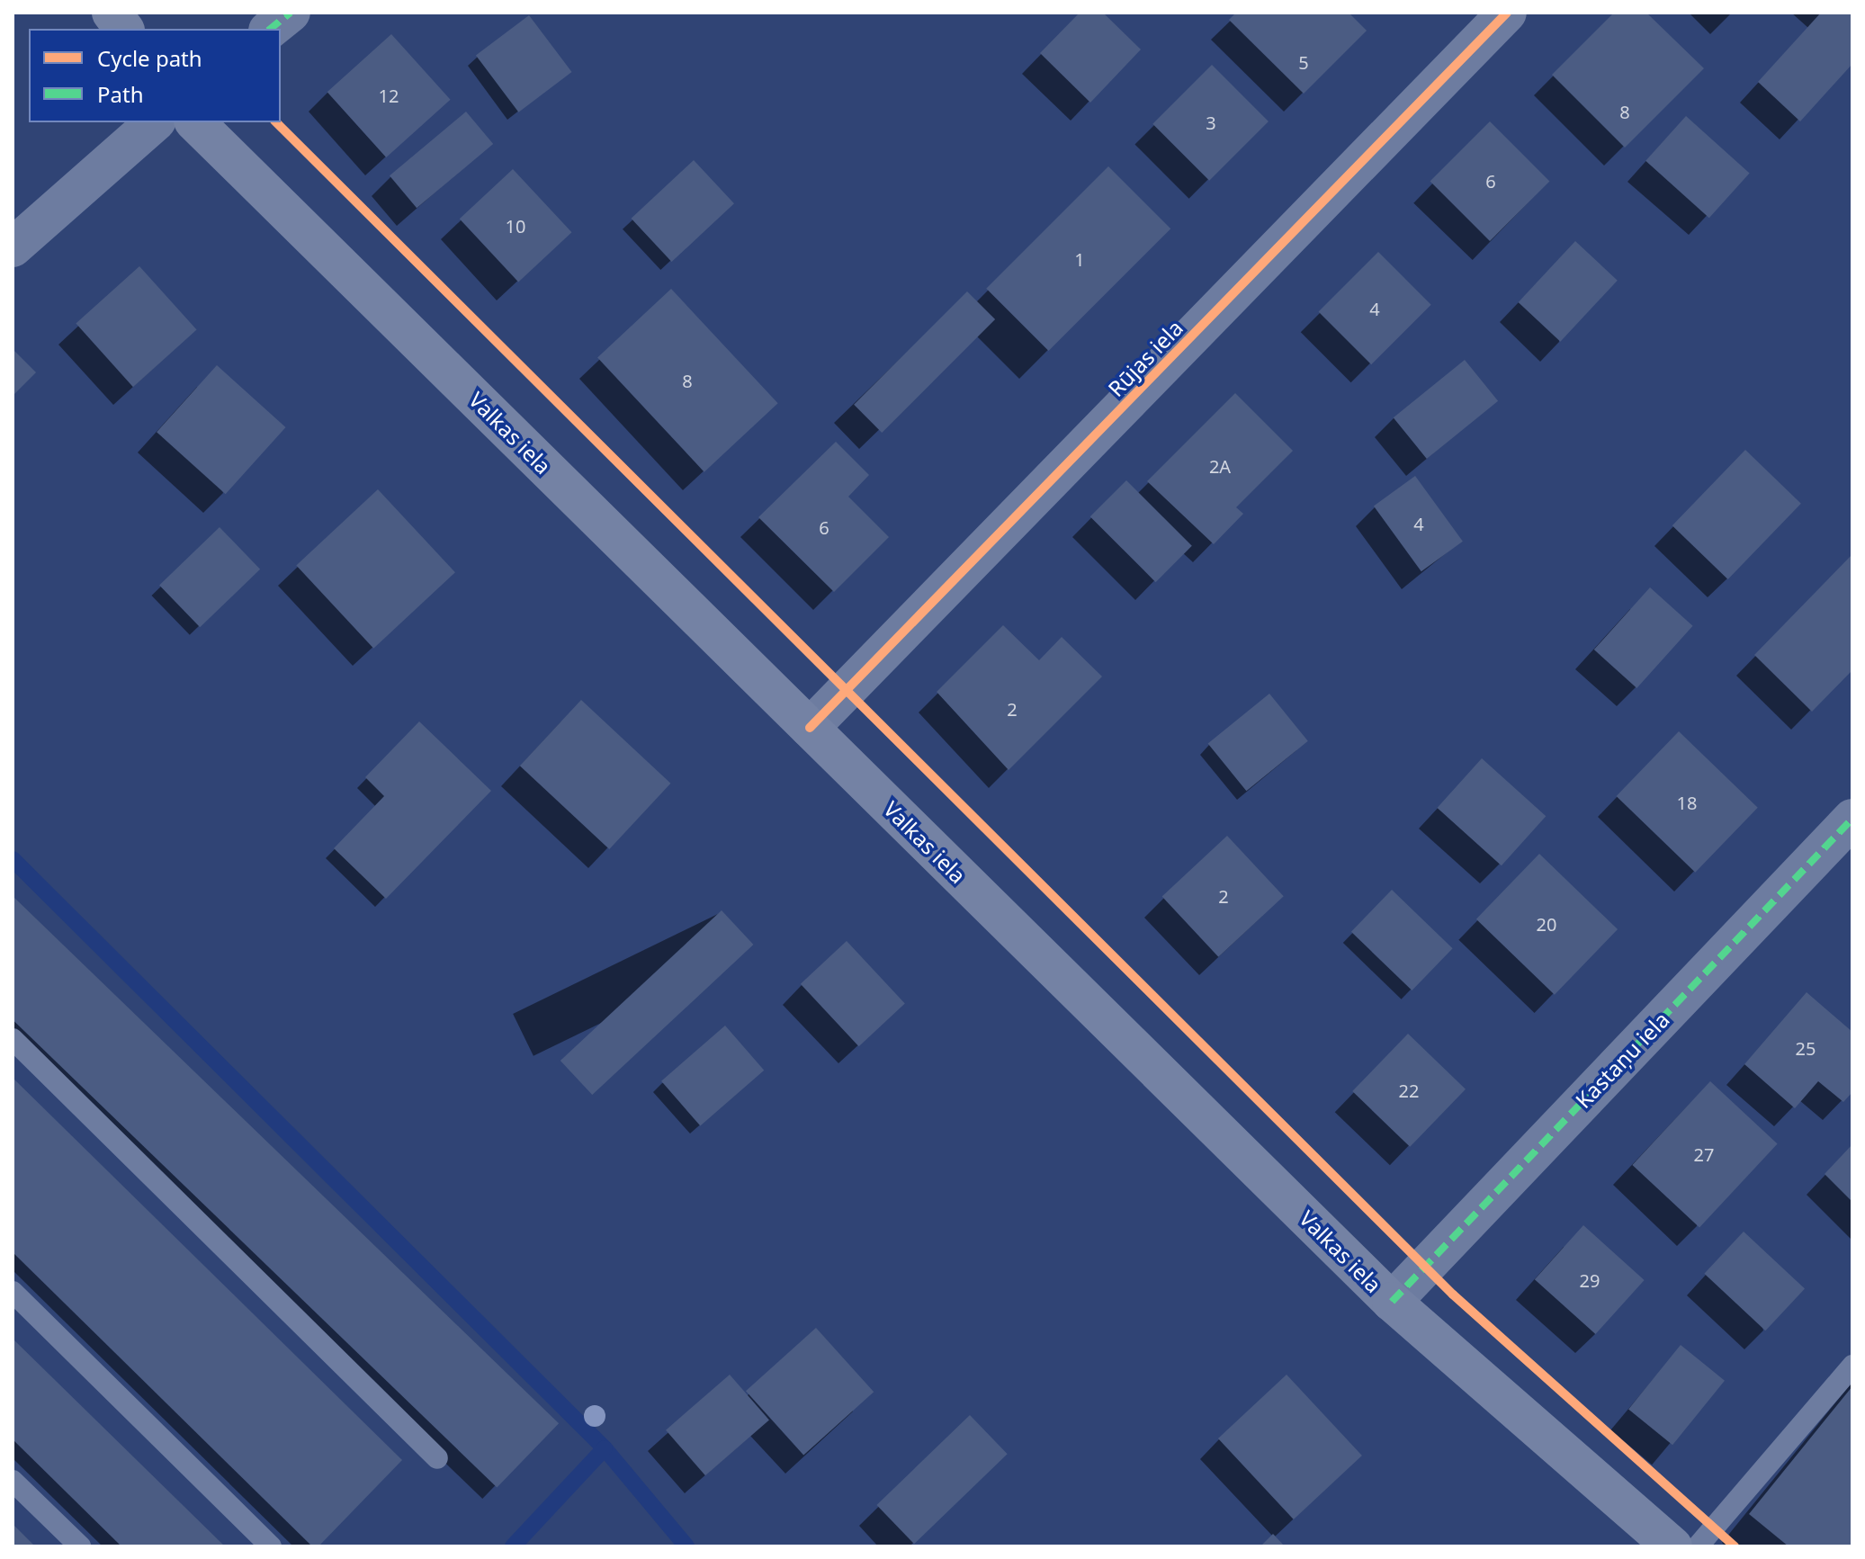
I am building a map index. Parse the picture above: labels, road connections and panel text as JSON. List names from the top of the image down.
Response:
{
  "streets": {
    "main road": ["Valkas iela"],
    "street": ["Rūjas iela", "Kastaņu iela"]
  },
  "crossings": [
    ["Rūjas iela", "Valkas iela"],
    ["Valkas iela", "Kastaņu iela"]
  ],
  "house_numbers": [
    "5",
    "12",
    "8",
    "3",
    "6",
    "10",
    "1",
    "4",
    "8",
    "2A",
    "4",
    "6",
    "2",
    "18",
    "2",
    "20",
    "25",
    "22",
    "27",
    "29"
  ],
  "legend": ["Cycle path", "Path"]
}
